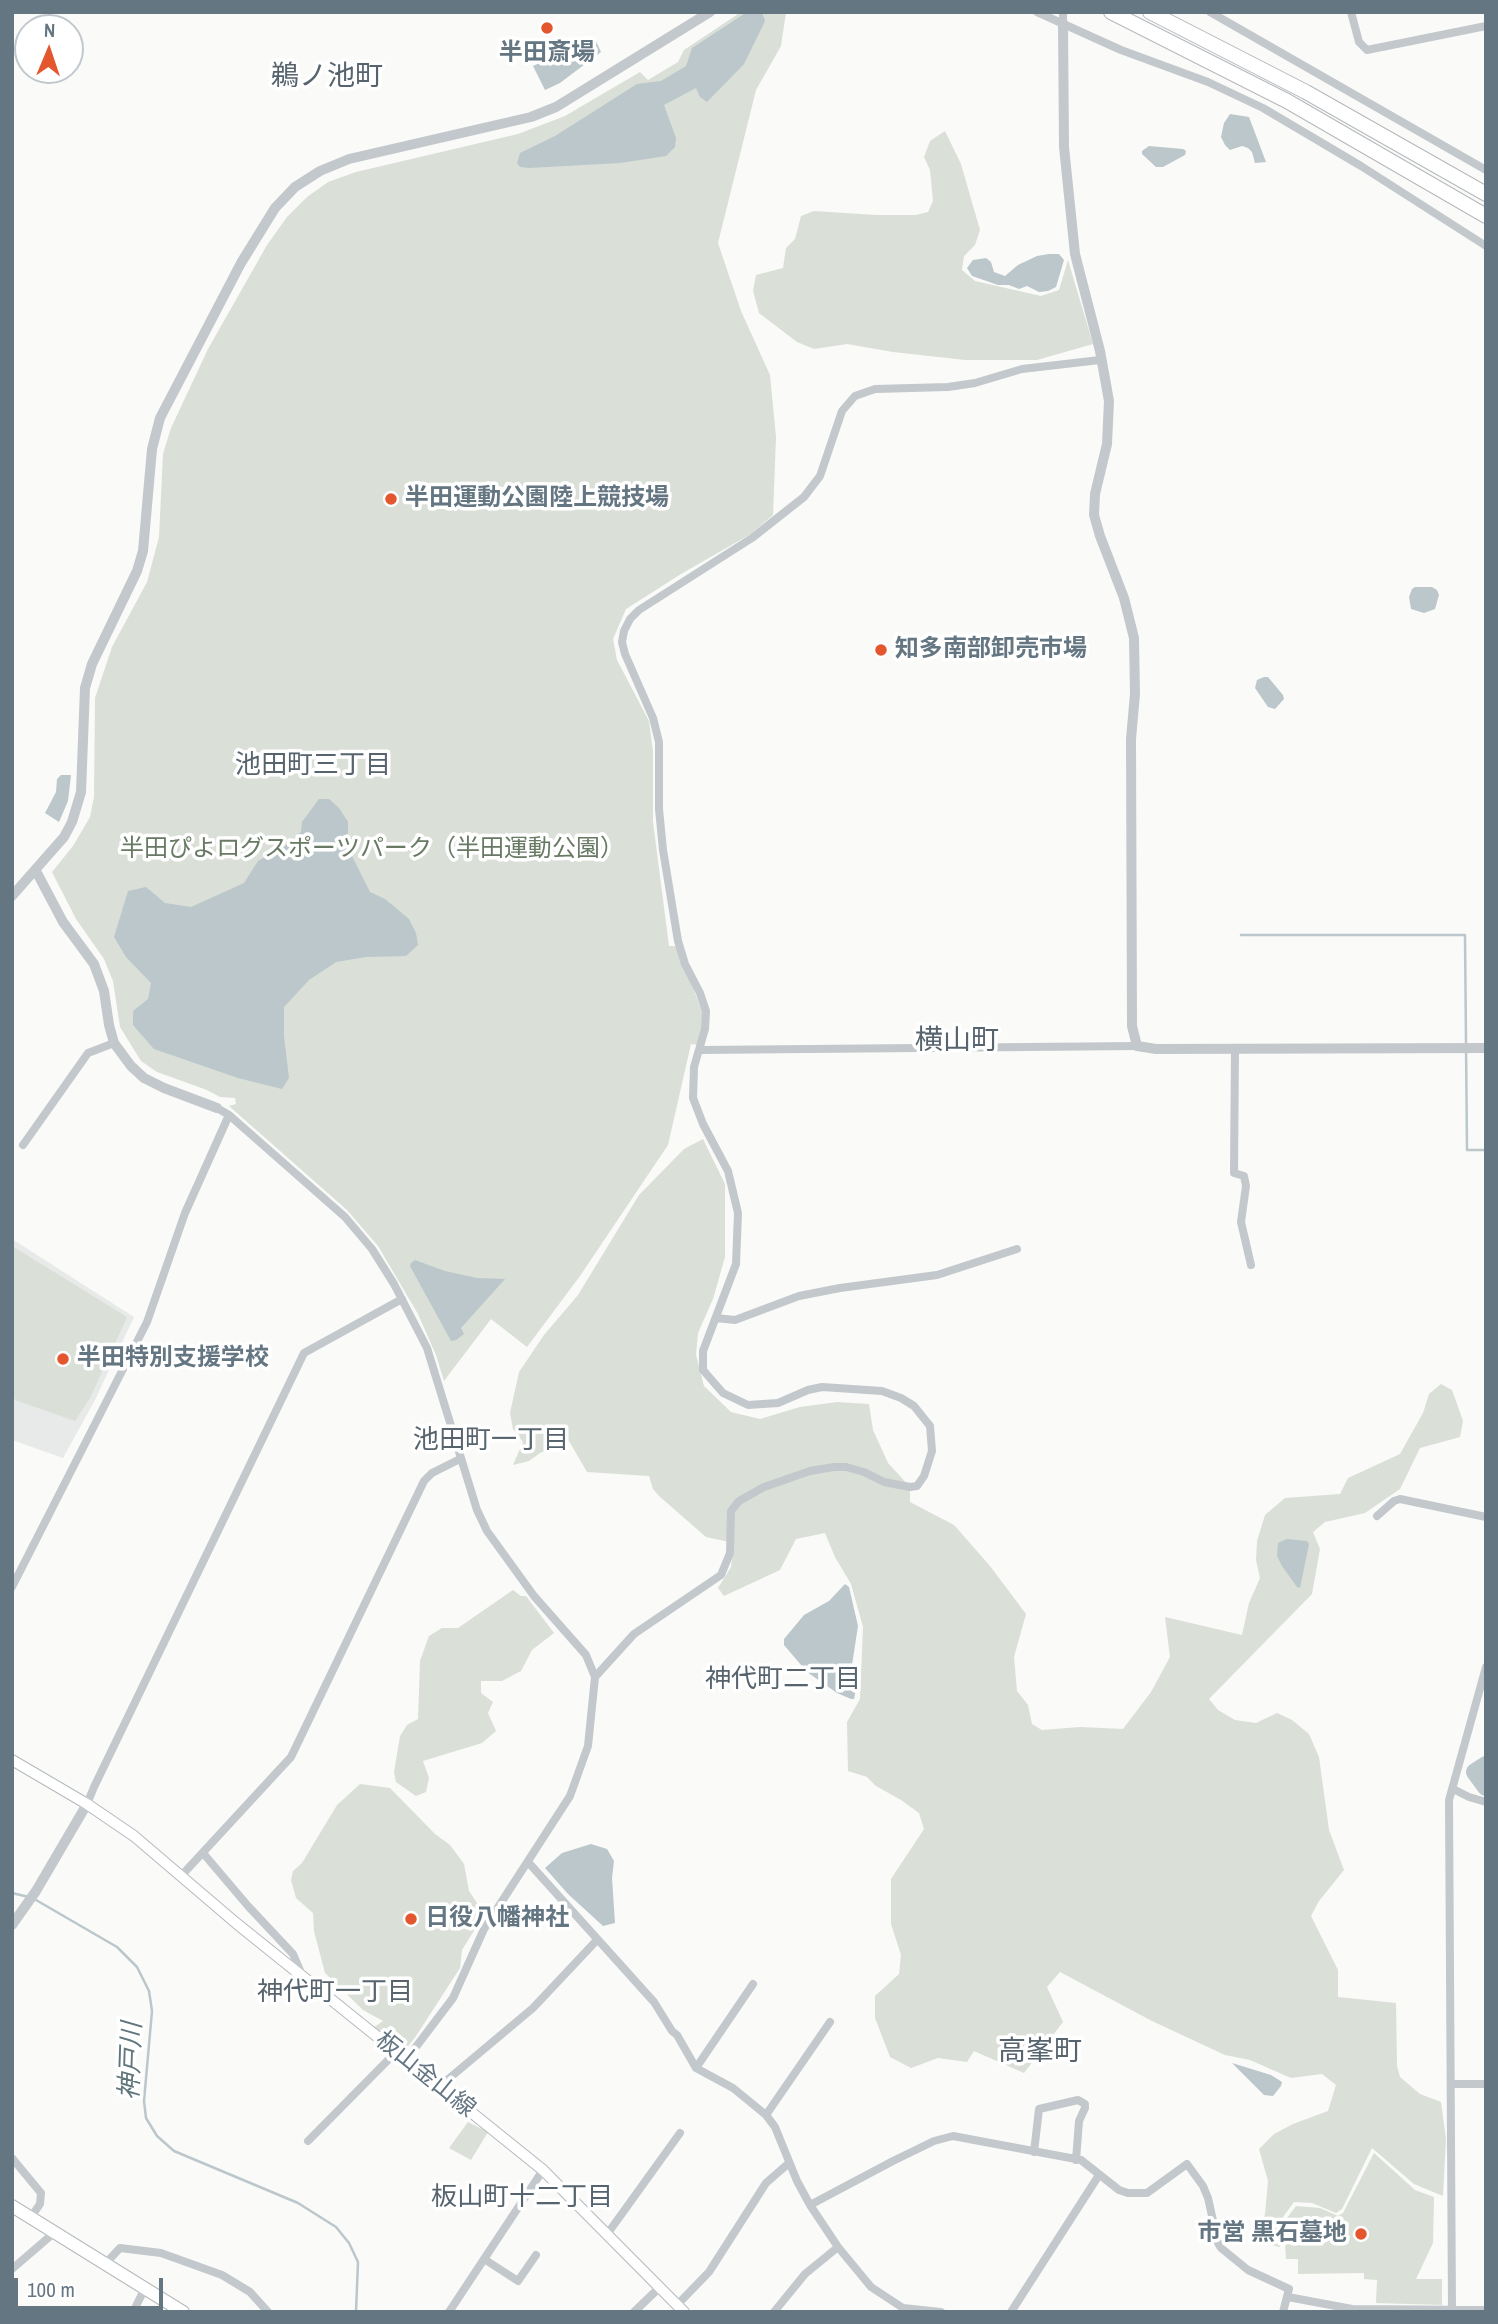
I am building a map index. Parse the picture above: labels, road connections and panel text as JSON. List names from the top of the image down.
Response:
{
  "streets": {
    "main road": ["板山金山線"]
  },
  "districts": [
    "鵜ノ池町",
    "池田町三丁目",
    "横山町",
    "池田町一丁目",
    "神代町二丁目",
    "神代町一丁目",
    "高峯町",
    "板山町十二丁目"
  ],
  "water": ["神戸川"],
  "parks": ["半田ぴよログスポーツパーク（半田運動公園）"],
  "places": [
    "半田斎場",
    "半田運動公園陸上競技場",
    "知多南部卸売市場",
    "半田特別支援学校",
    "日役八幡神社",
    "市営 黒石墓地"
  ],
  "scale_bar": "100 m",
  "north": "top"
}
